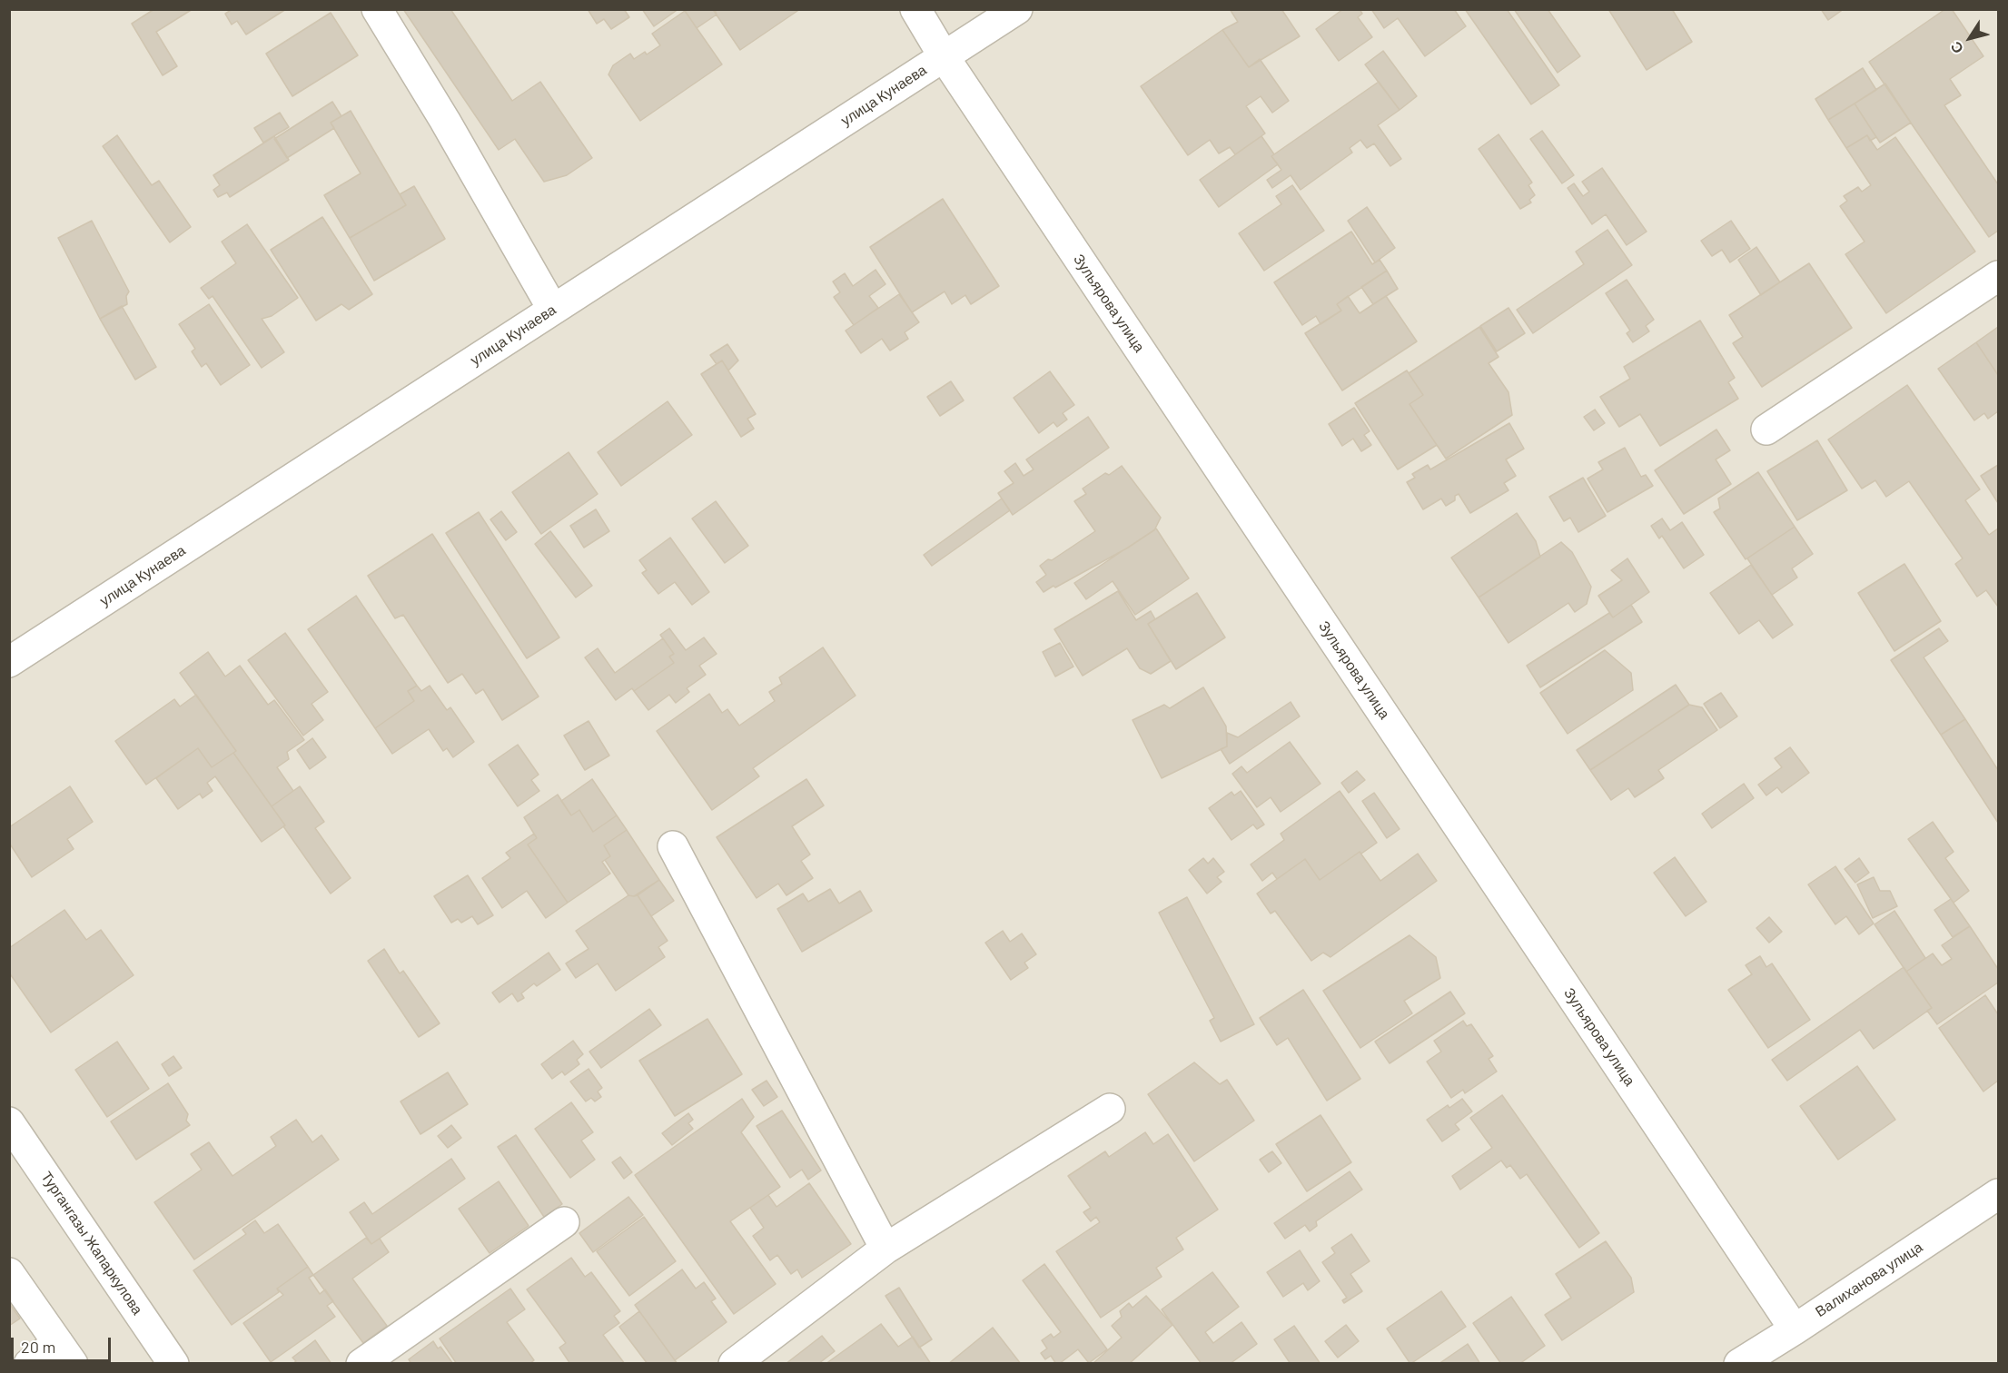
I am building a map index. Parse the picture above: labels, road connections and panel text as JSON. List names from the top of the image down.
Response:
{
  "streets": {
    "street": [
      "улица Кунаева",
      "Зульярова улица",
      "Тургангазы Жапаркулова",
      "Валиханова улица"
    ]
  },
  "crossings": [
    ["улица Кунаева", "Зульярова улица"],
    ["Зульярова улица", "Валиханова улица"]
  ],
  "scale_bar": "20 m",
  "north": "bottom left"
}
